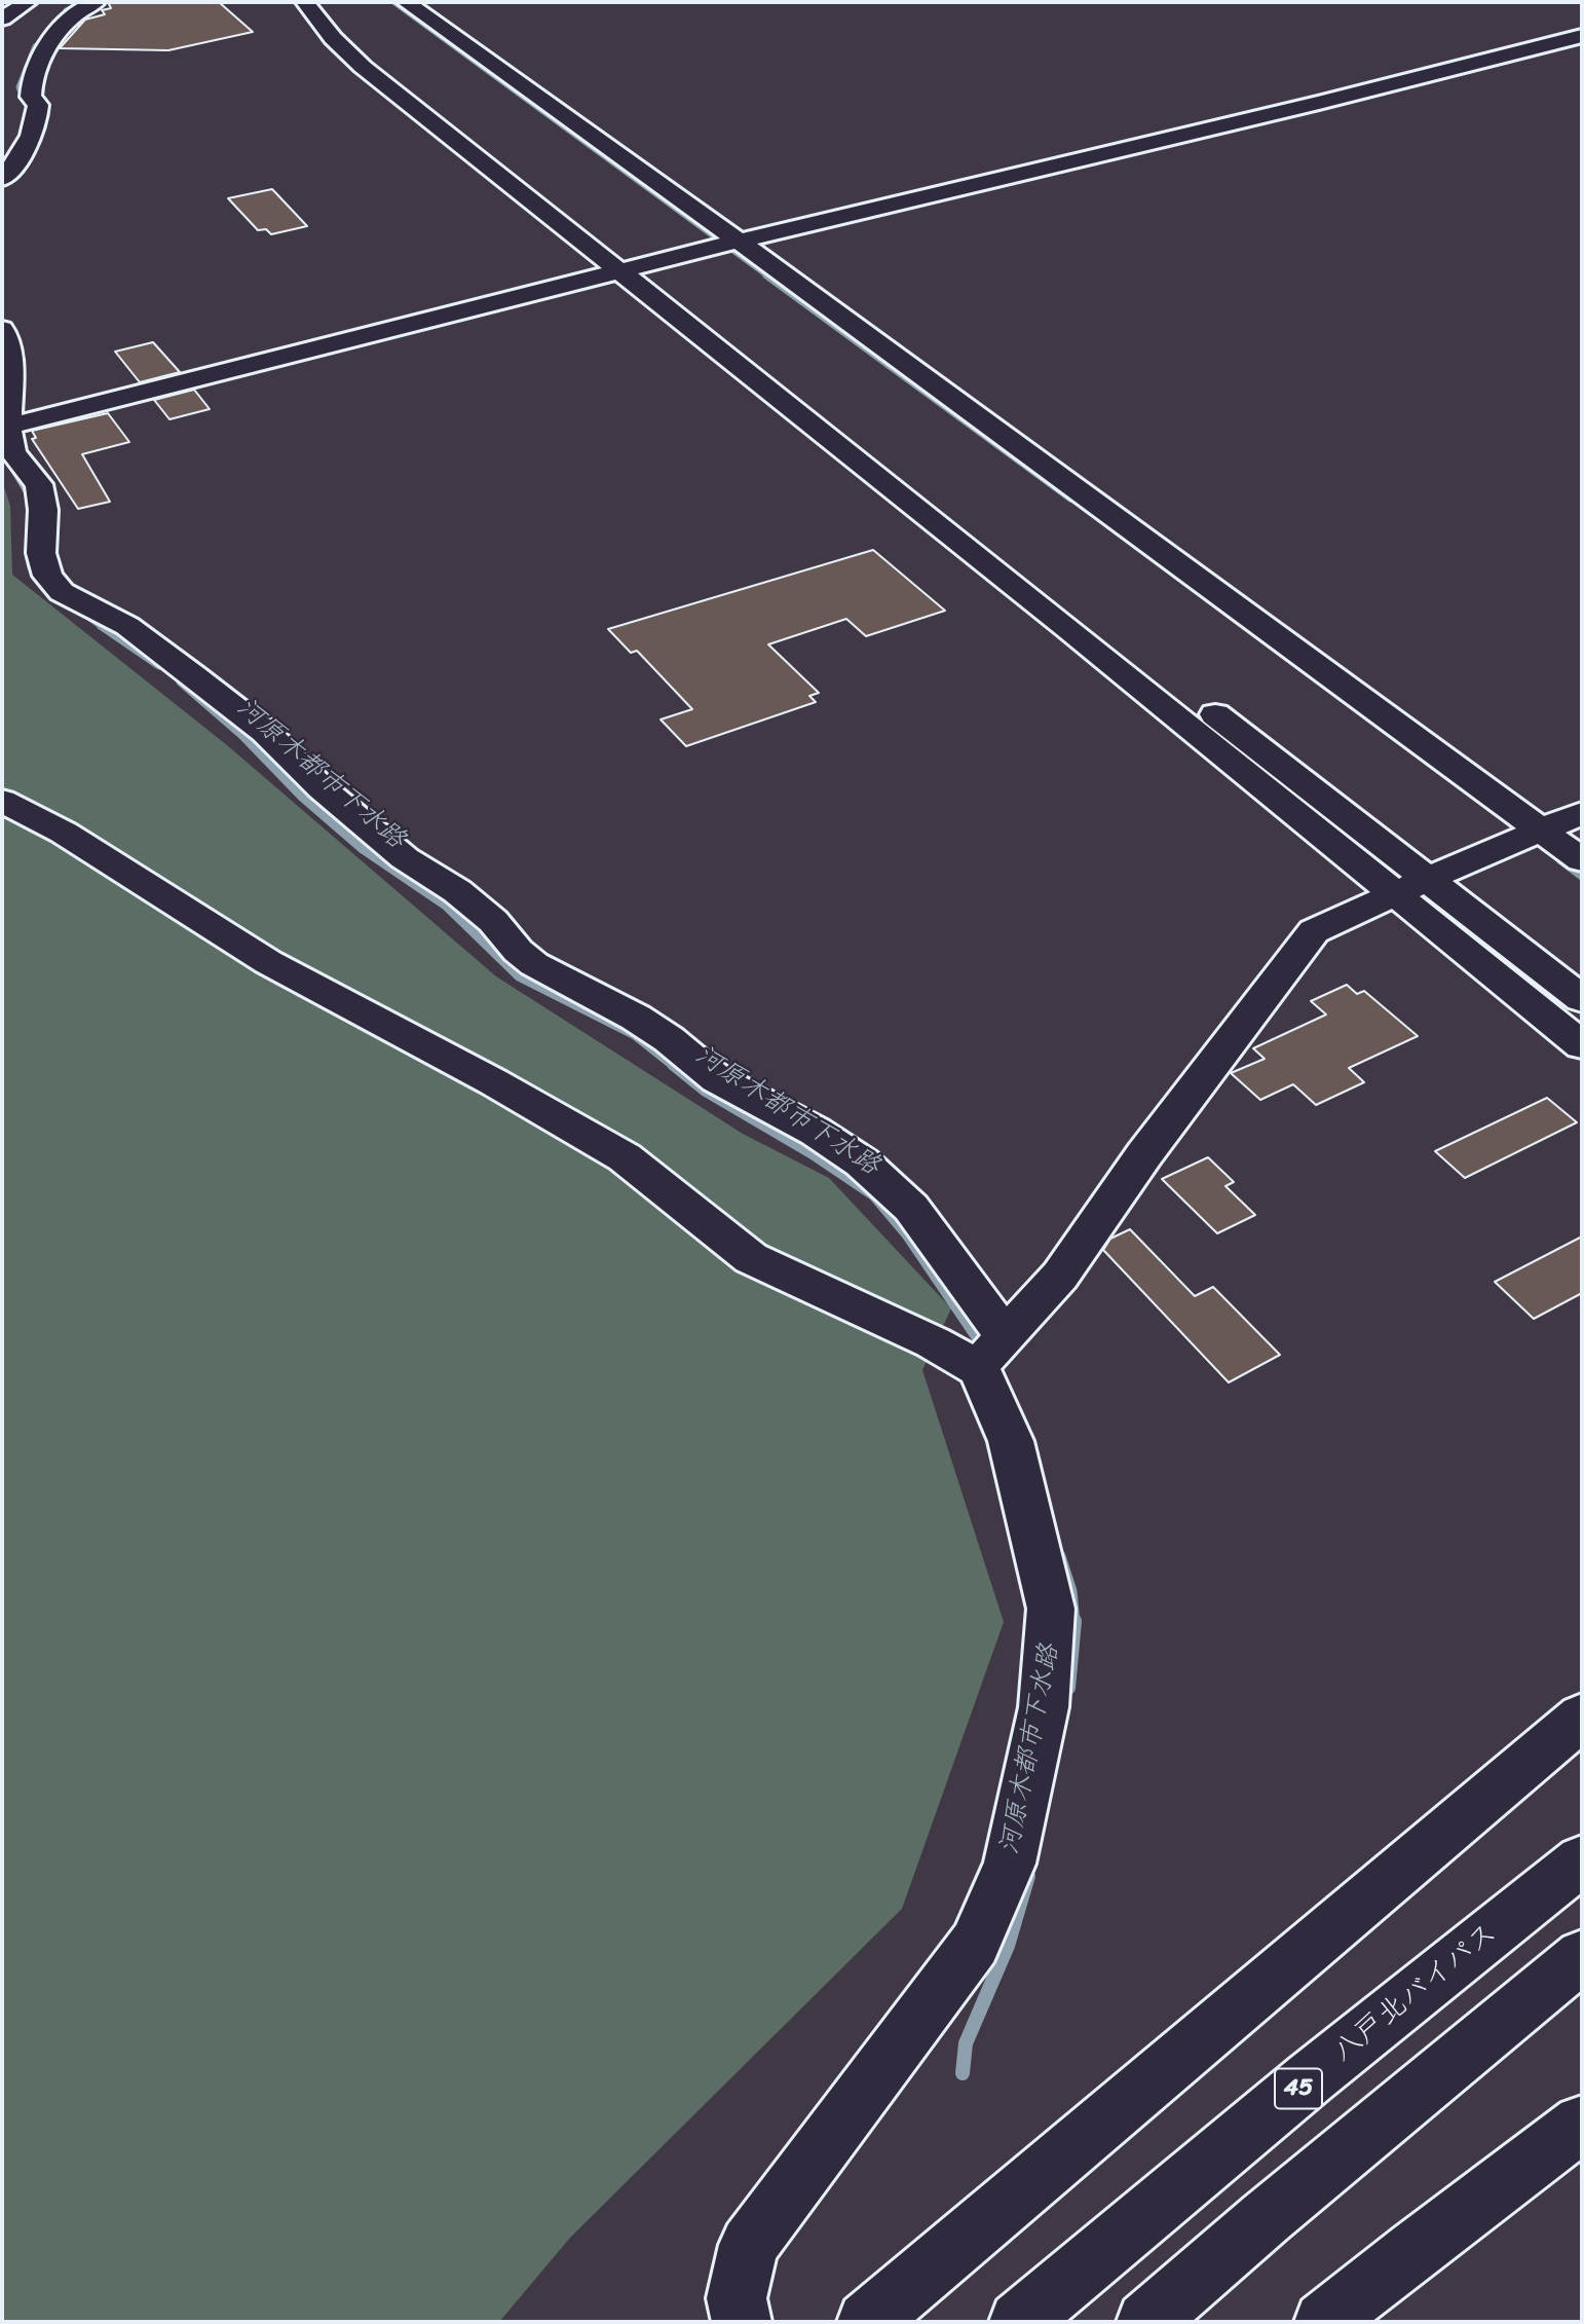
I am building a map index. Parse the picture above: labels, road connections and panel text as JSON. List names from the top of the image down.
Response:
{
  "streets": {
    "main road": ["八戸北バイパス", "45"]
  },
  "water": ["河原木都市下水路"]
}
